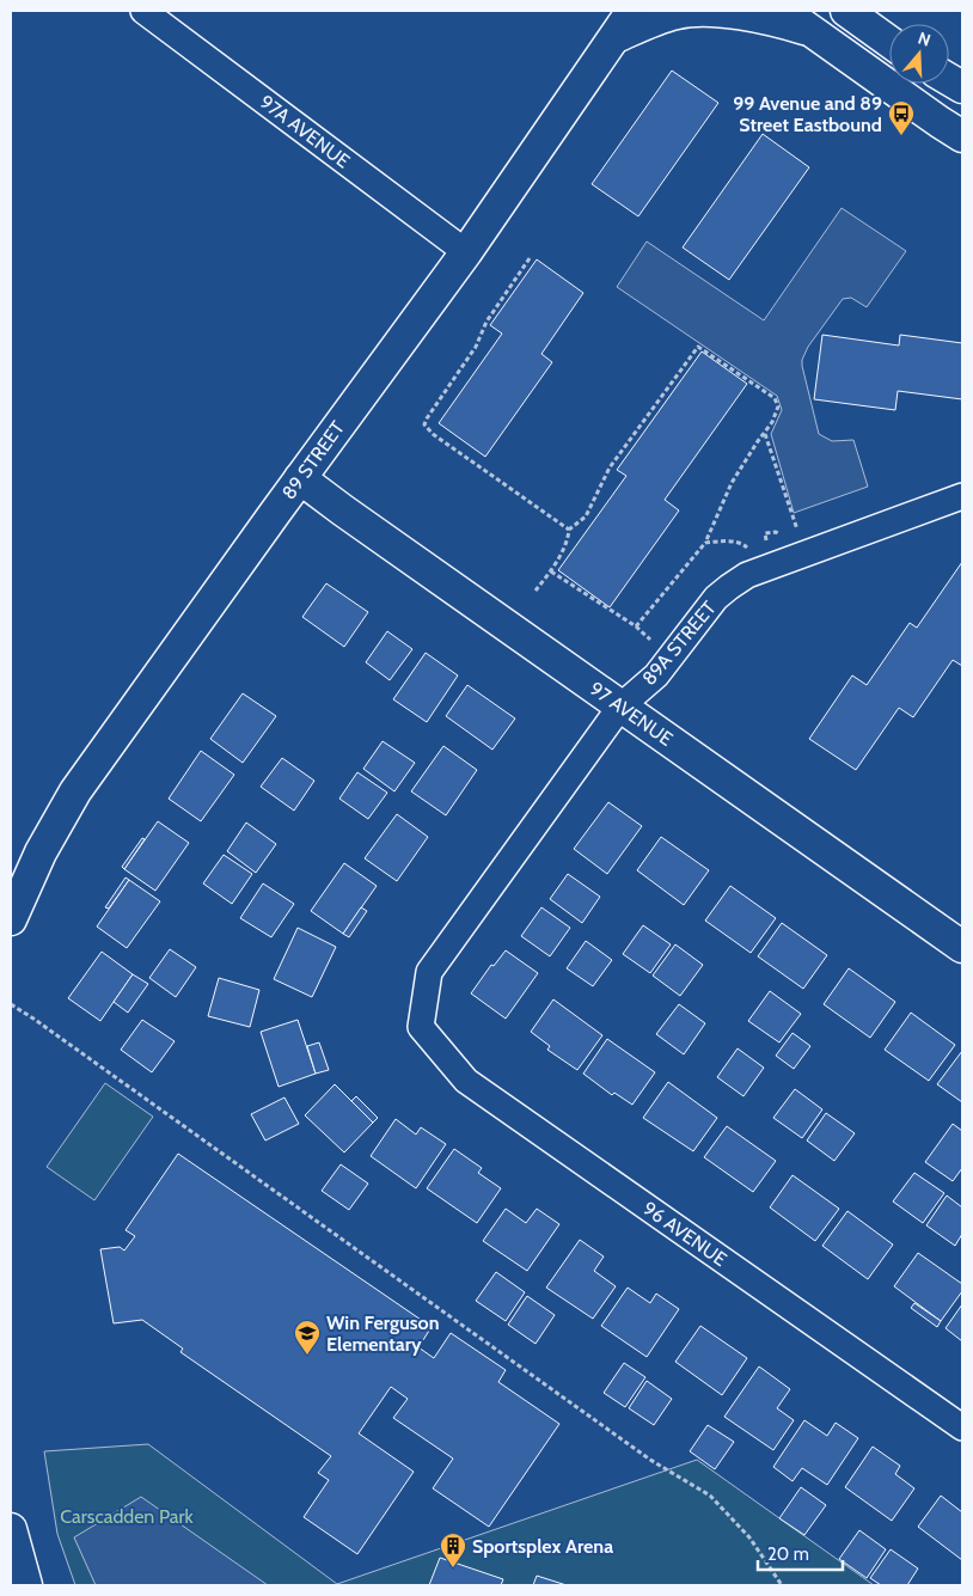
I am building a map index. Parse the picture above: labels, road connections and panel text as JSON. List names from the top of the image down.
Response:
{
  "streets": {
    "street": [
      "97A AVENUE",
      "89 STREET",
      "89A STREET",
      "97 AVENUE",
      "96 AVENUE"
    ]
  },
  "crossings": [
    ["97A AVENUE", "89 STREET"],
    ["89 STREET", "97 AVENUE"],
    ["89A STREET", "97 AVENUE"],
    ["89A STREET", "96 AVENUE"]
  ],
  "parks": ["Carscadden Park"],
  "places": {
    "bus stop": ["99 Avenue and 89 Street Eastbound"],
    "school or university": ["Win Ferguson Elementary"],
    "building": ["Sportsplex Arena"]
  },
  "scale_bar": "20 m",
  "north": "top"
}
